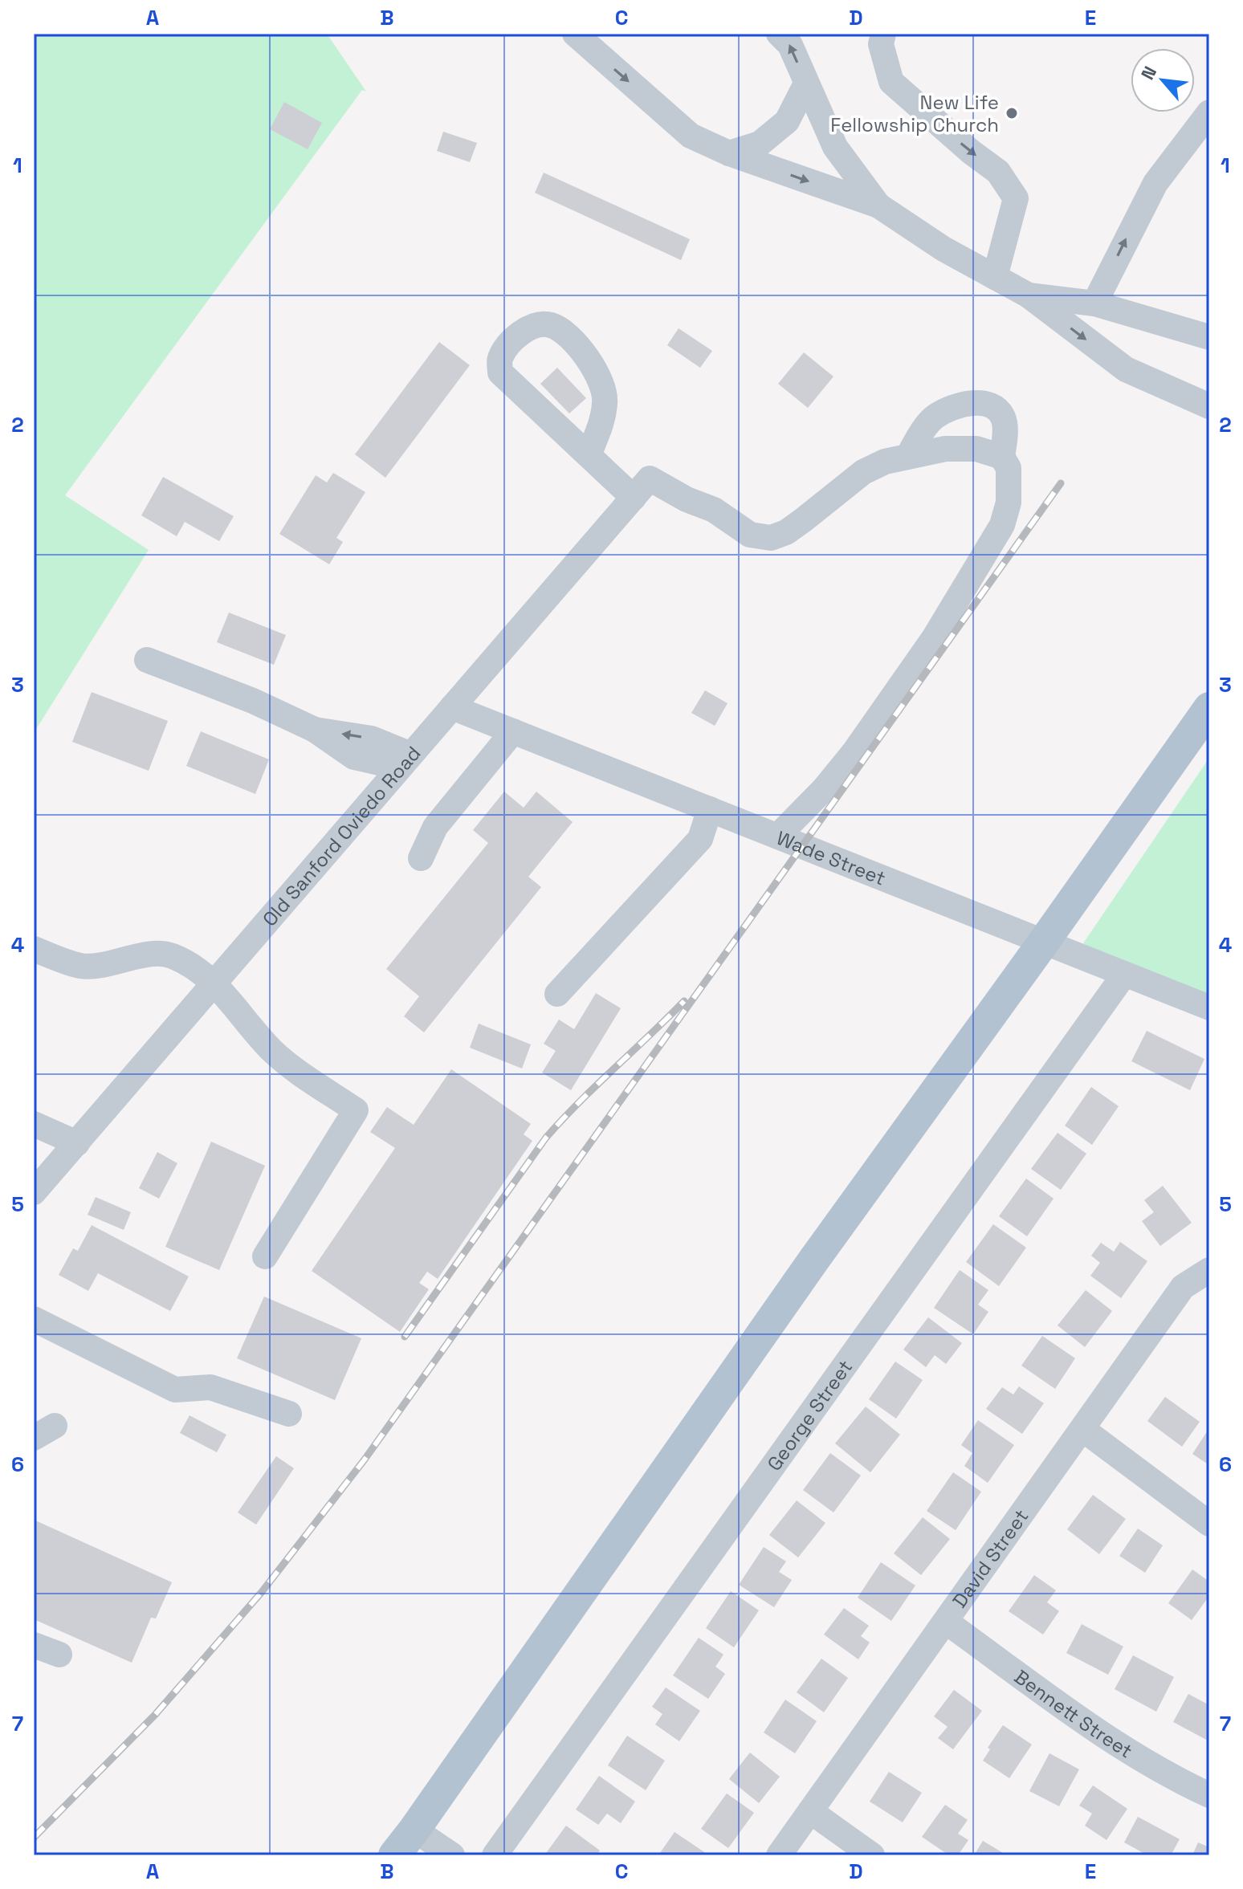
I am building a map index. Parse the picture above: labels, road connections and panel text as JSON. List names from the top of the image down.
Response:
{
  "streets": {
    "street": [
      "Old Sanford Oviedo Road",
      "Wade Street",
      "George Street",
      "David Street",
      "Bennett Street"
    ]
  },
  "crossings": [
    ["Old Sanford Oviedo Road", "Wade Street"],
    ["Wade Street", "George Street"],
    ["David Street", "Bennett Street"]
  ],
  "places": ["New Life Fellowship Church"],
  "north": "top left",
  "grid": {
    "columns": [
      "A",
      "B",
      "C",
      "D",
      "E"
    ],
    "rows": [
      "1",
      "2",
      "3",
      "4",
      "5",
      "6",
      "7"
    ]
  }
}
